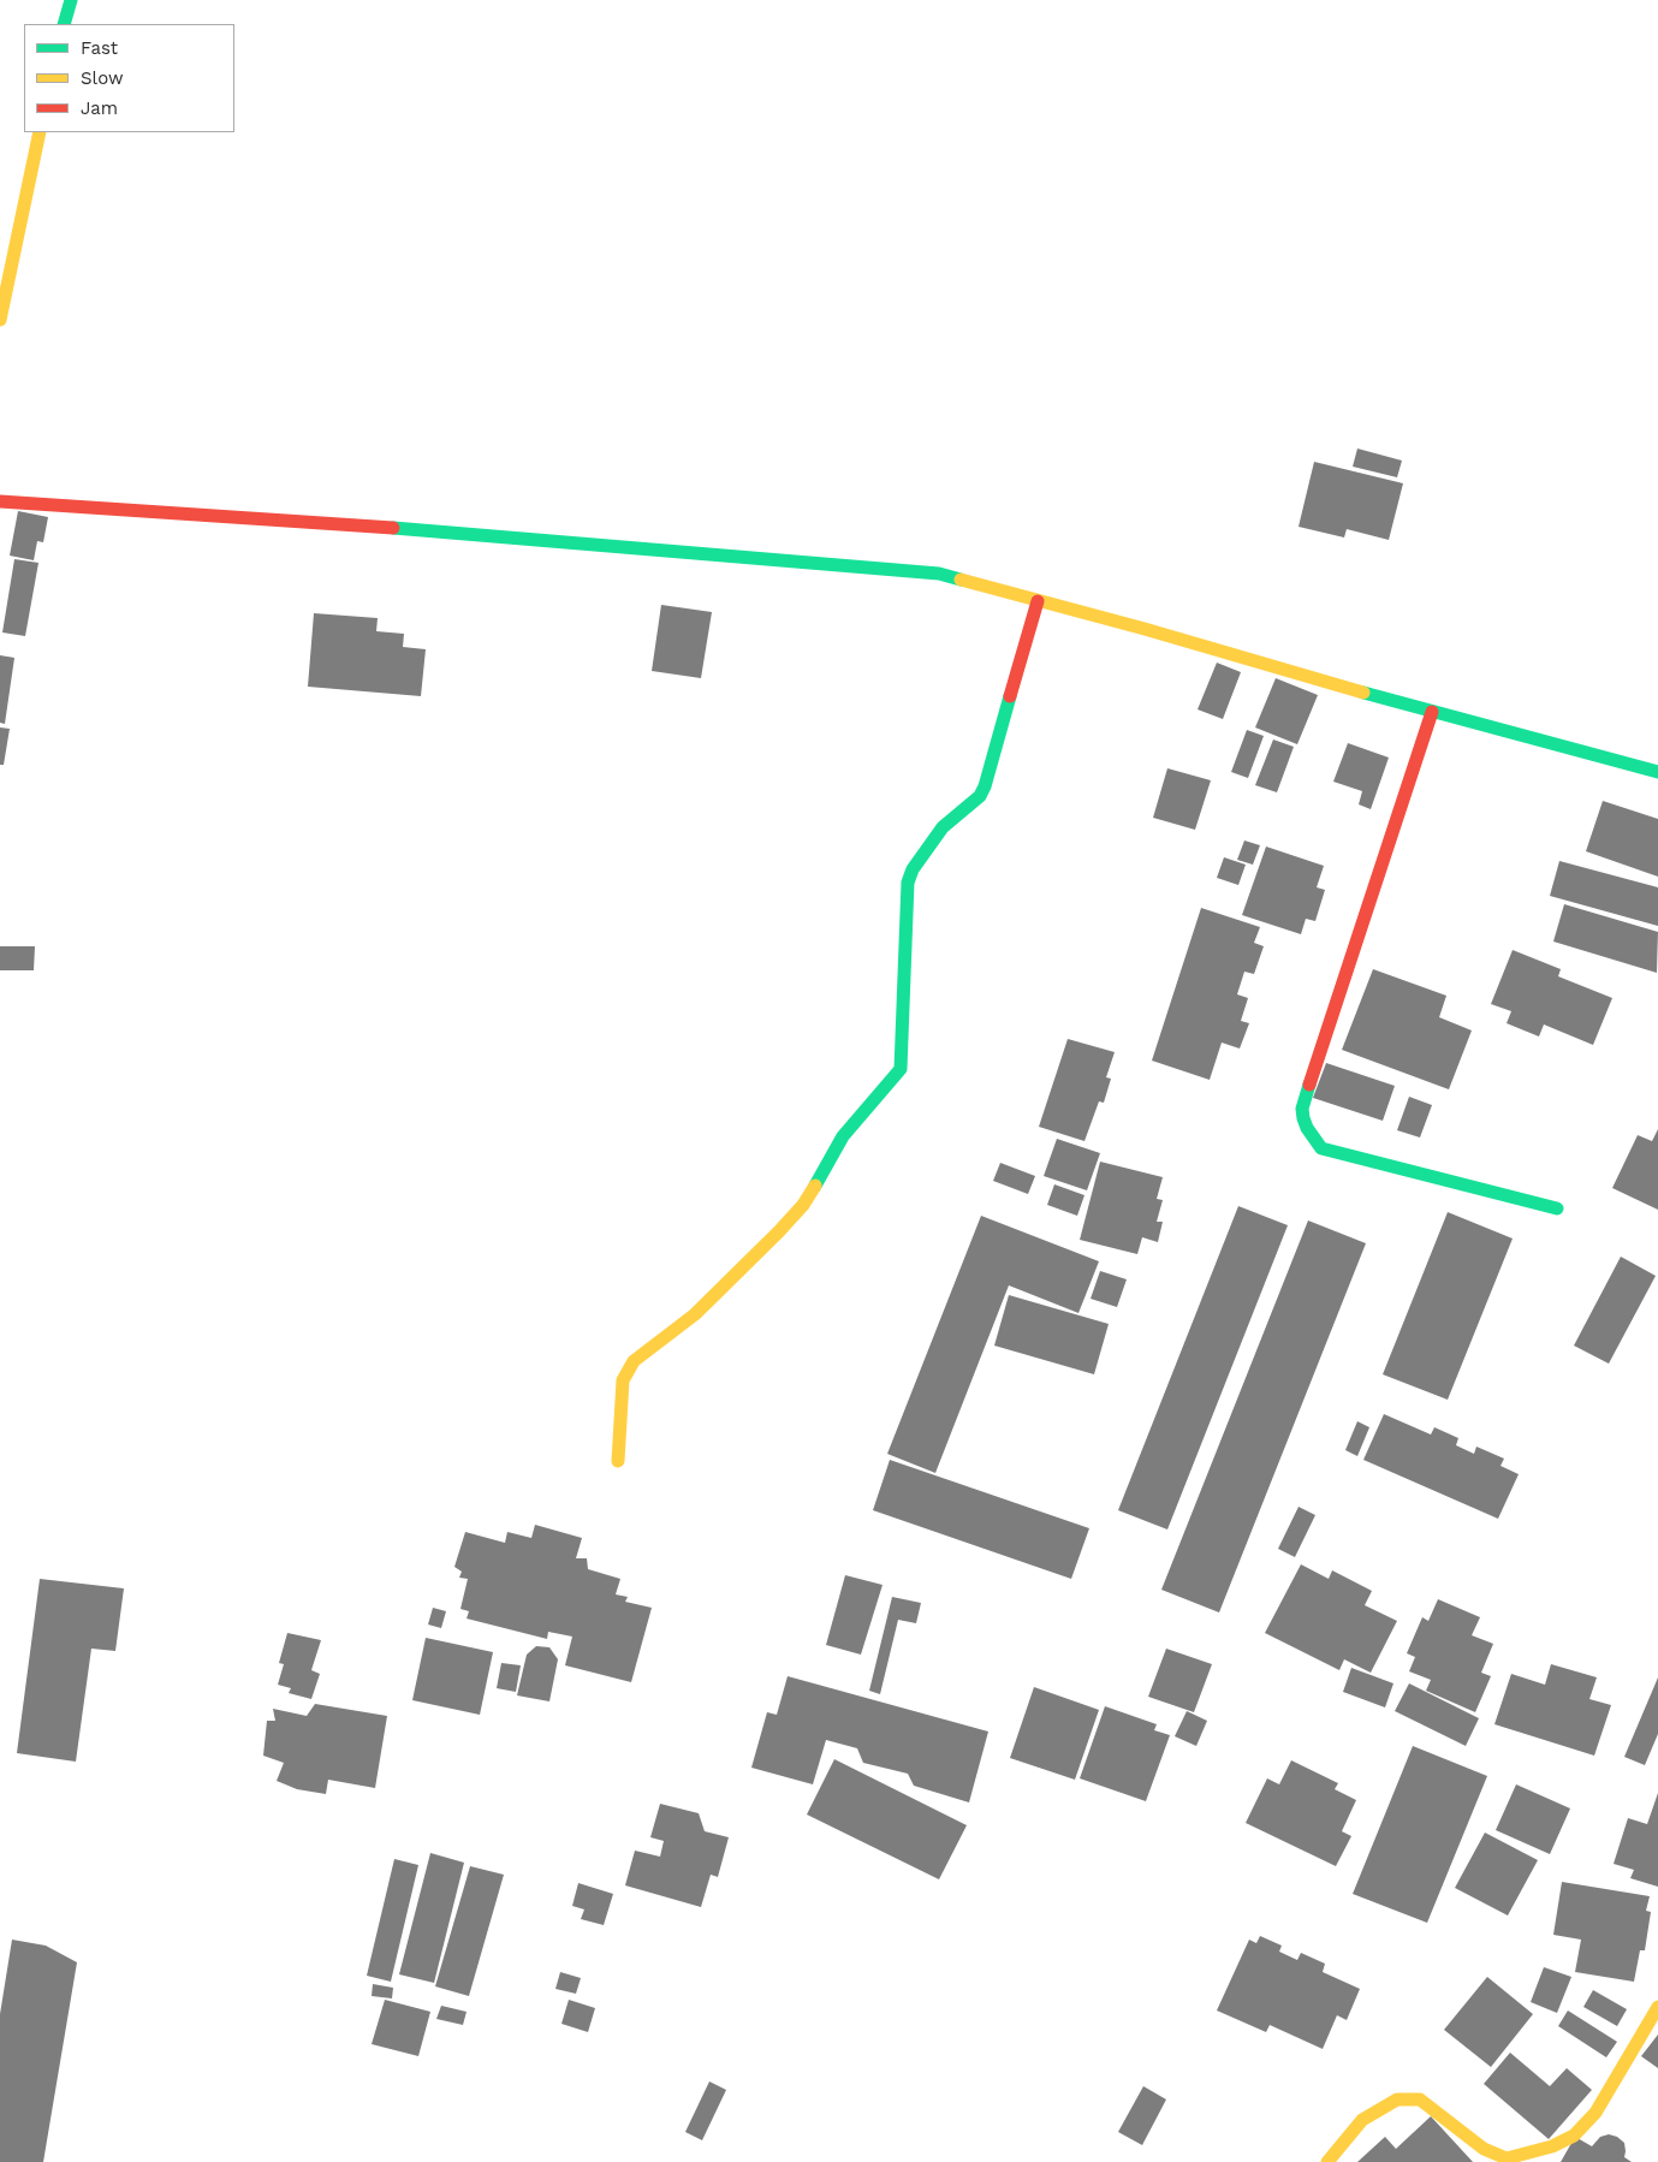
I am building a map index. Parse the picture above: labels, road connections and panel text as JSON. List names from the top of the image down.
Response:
{
  "legend": ["Fast", "Slow", "Jam"]
}
